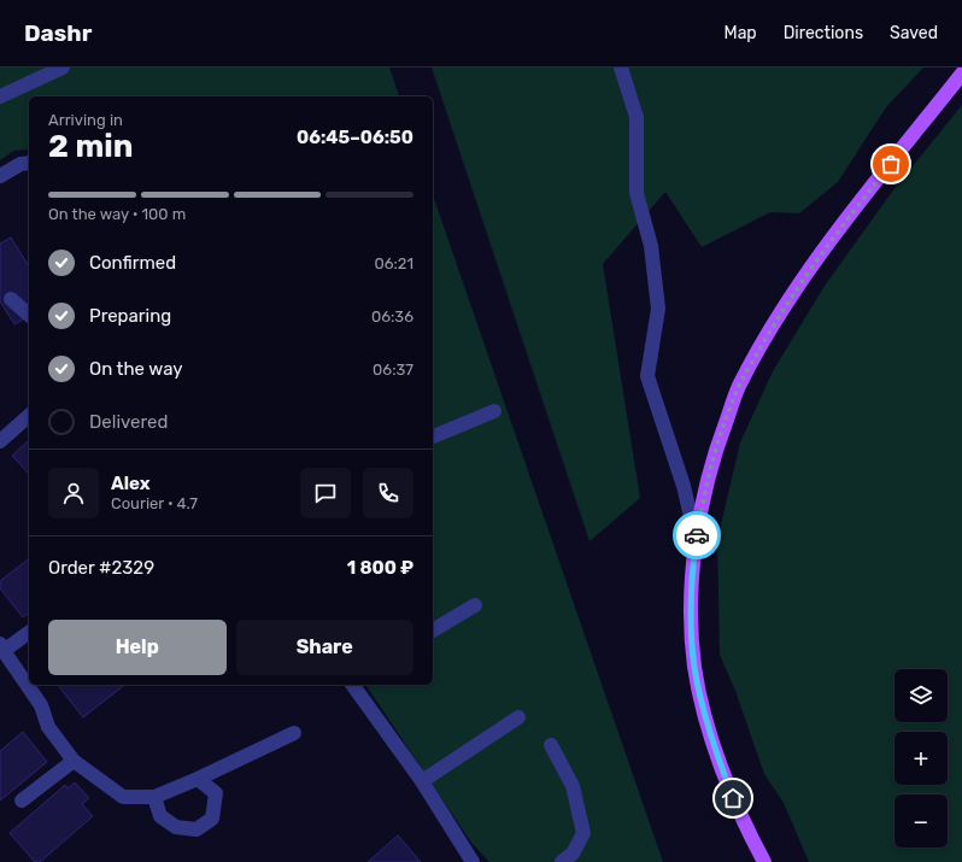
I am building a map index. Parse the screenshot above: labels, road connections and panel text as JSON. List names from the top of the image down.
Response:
{
  "page": {
    "header": "Dashr",
    "nav": ["Map", "Directions", "Saved"],
    "heading": ["2 min", "Arriving in", "06:45–06:50"],
    "panel": [
      "Alex",
      "Courier · 4.7",
      "Order #2329",
      "1 800 ₽"
    ],
    "bar": "On the way · 100 m",
    "list": [
      ["Confirmed", "06:21"],
      ["Preparing", "06:36"],
      ["On the way", "06:37"],
      "Delivered"
    ],
    "buttons": ["Help", "Share"],
    "map_buttons": ["+", "−"]
  }
}
